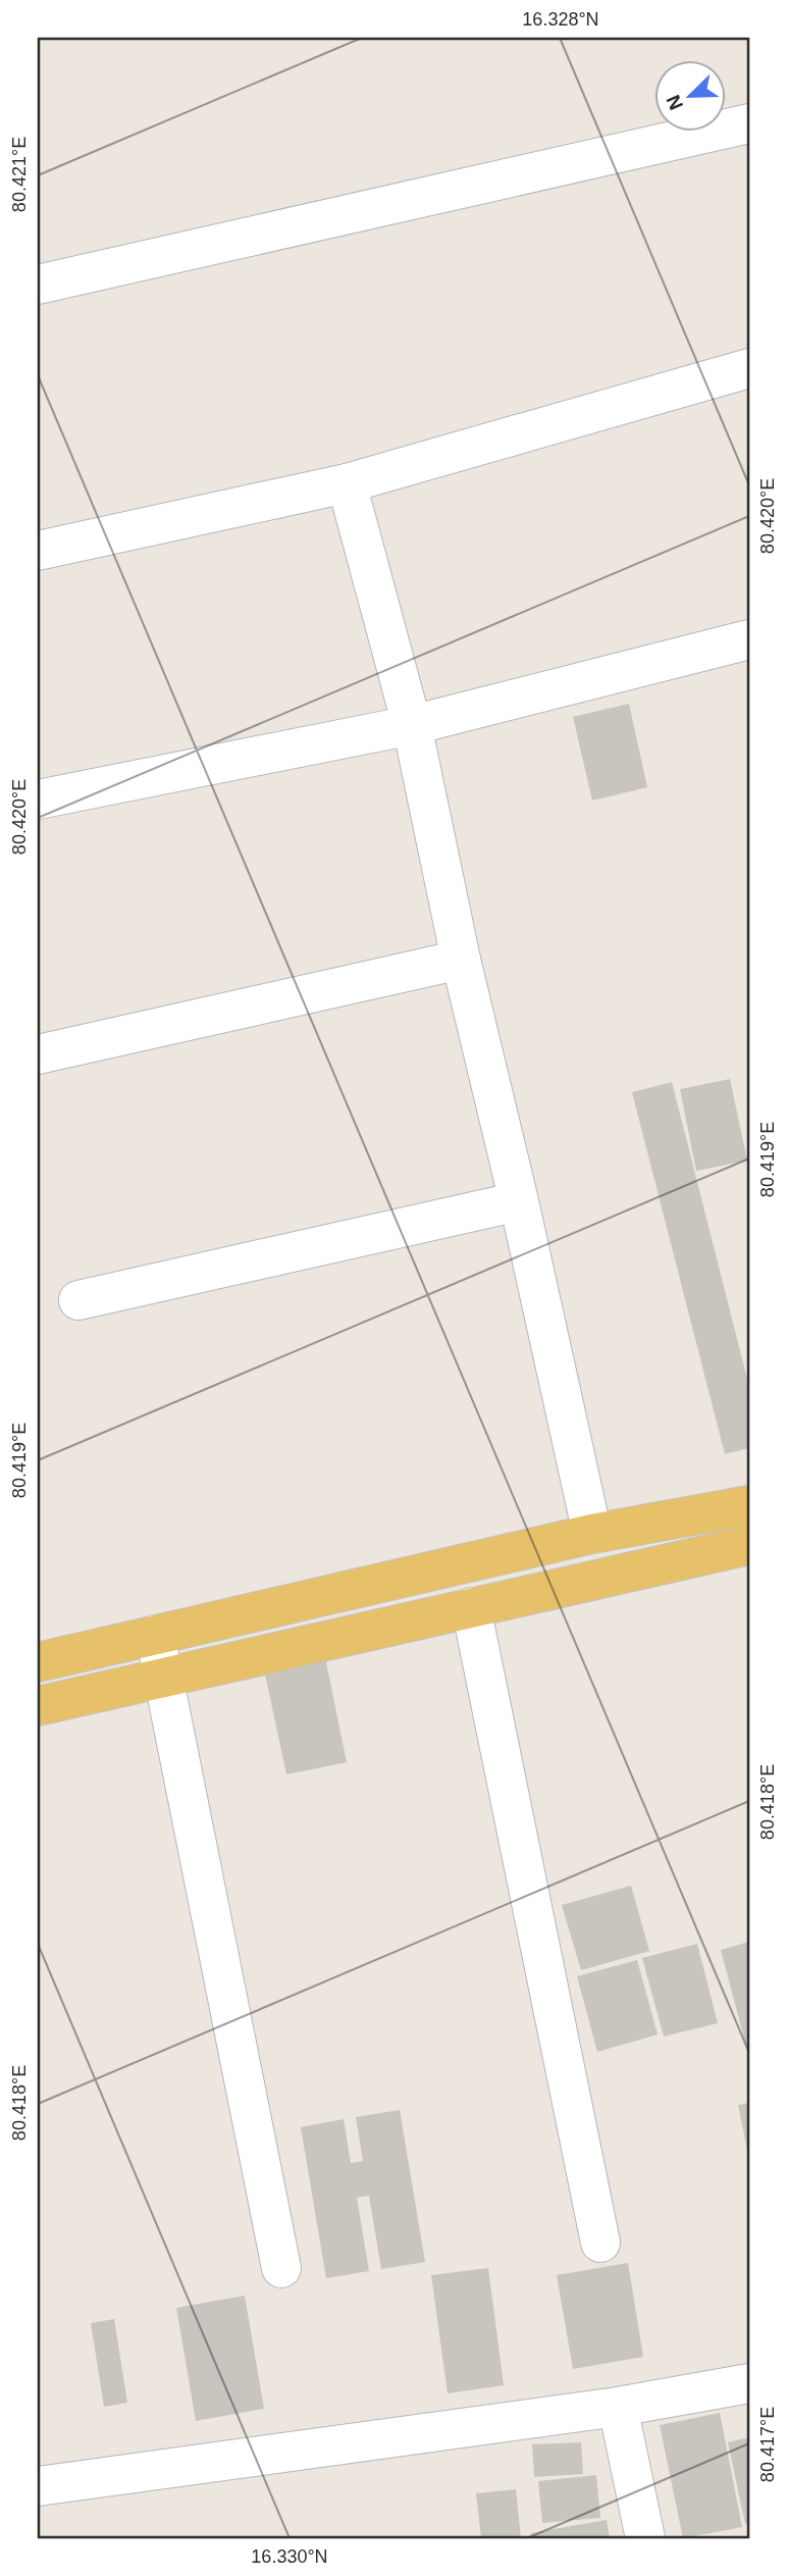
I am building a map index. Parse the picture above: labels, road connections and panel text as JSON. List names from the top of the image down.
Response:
{
  "north": "bottom left",
  "coordinates": [
    "16.328°N",
    "80.421°E",
    "80.420°E",
    "80.419°E",
    "80.418°E",
    "80.417°E",
    "16.330°N"
  ]
}
